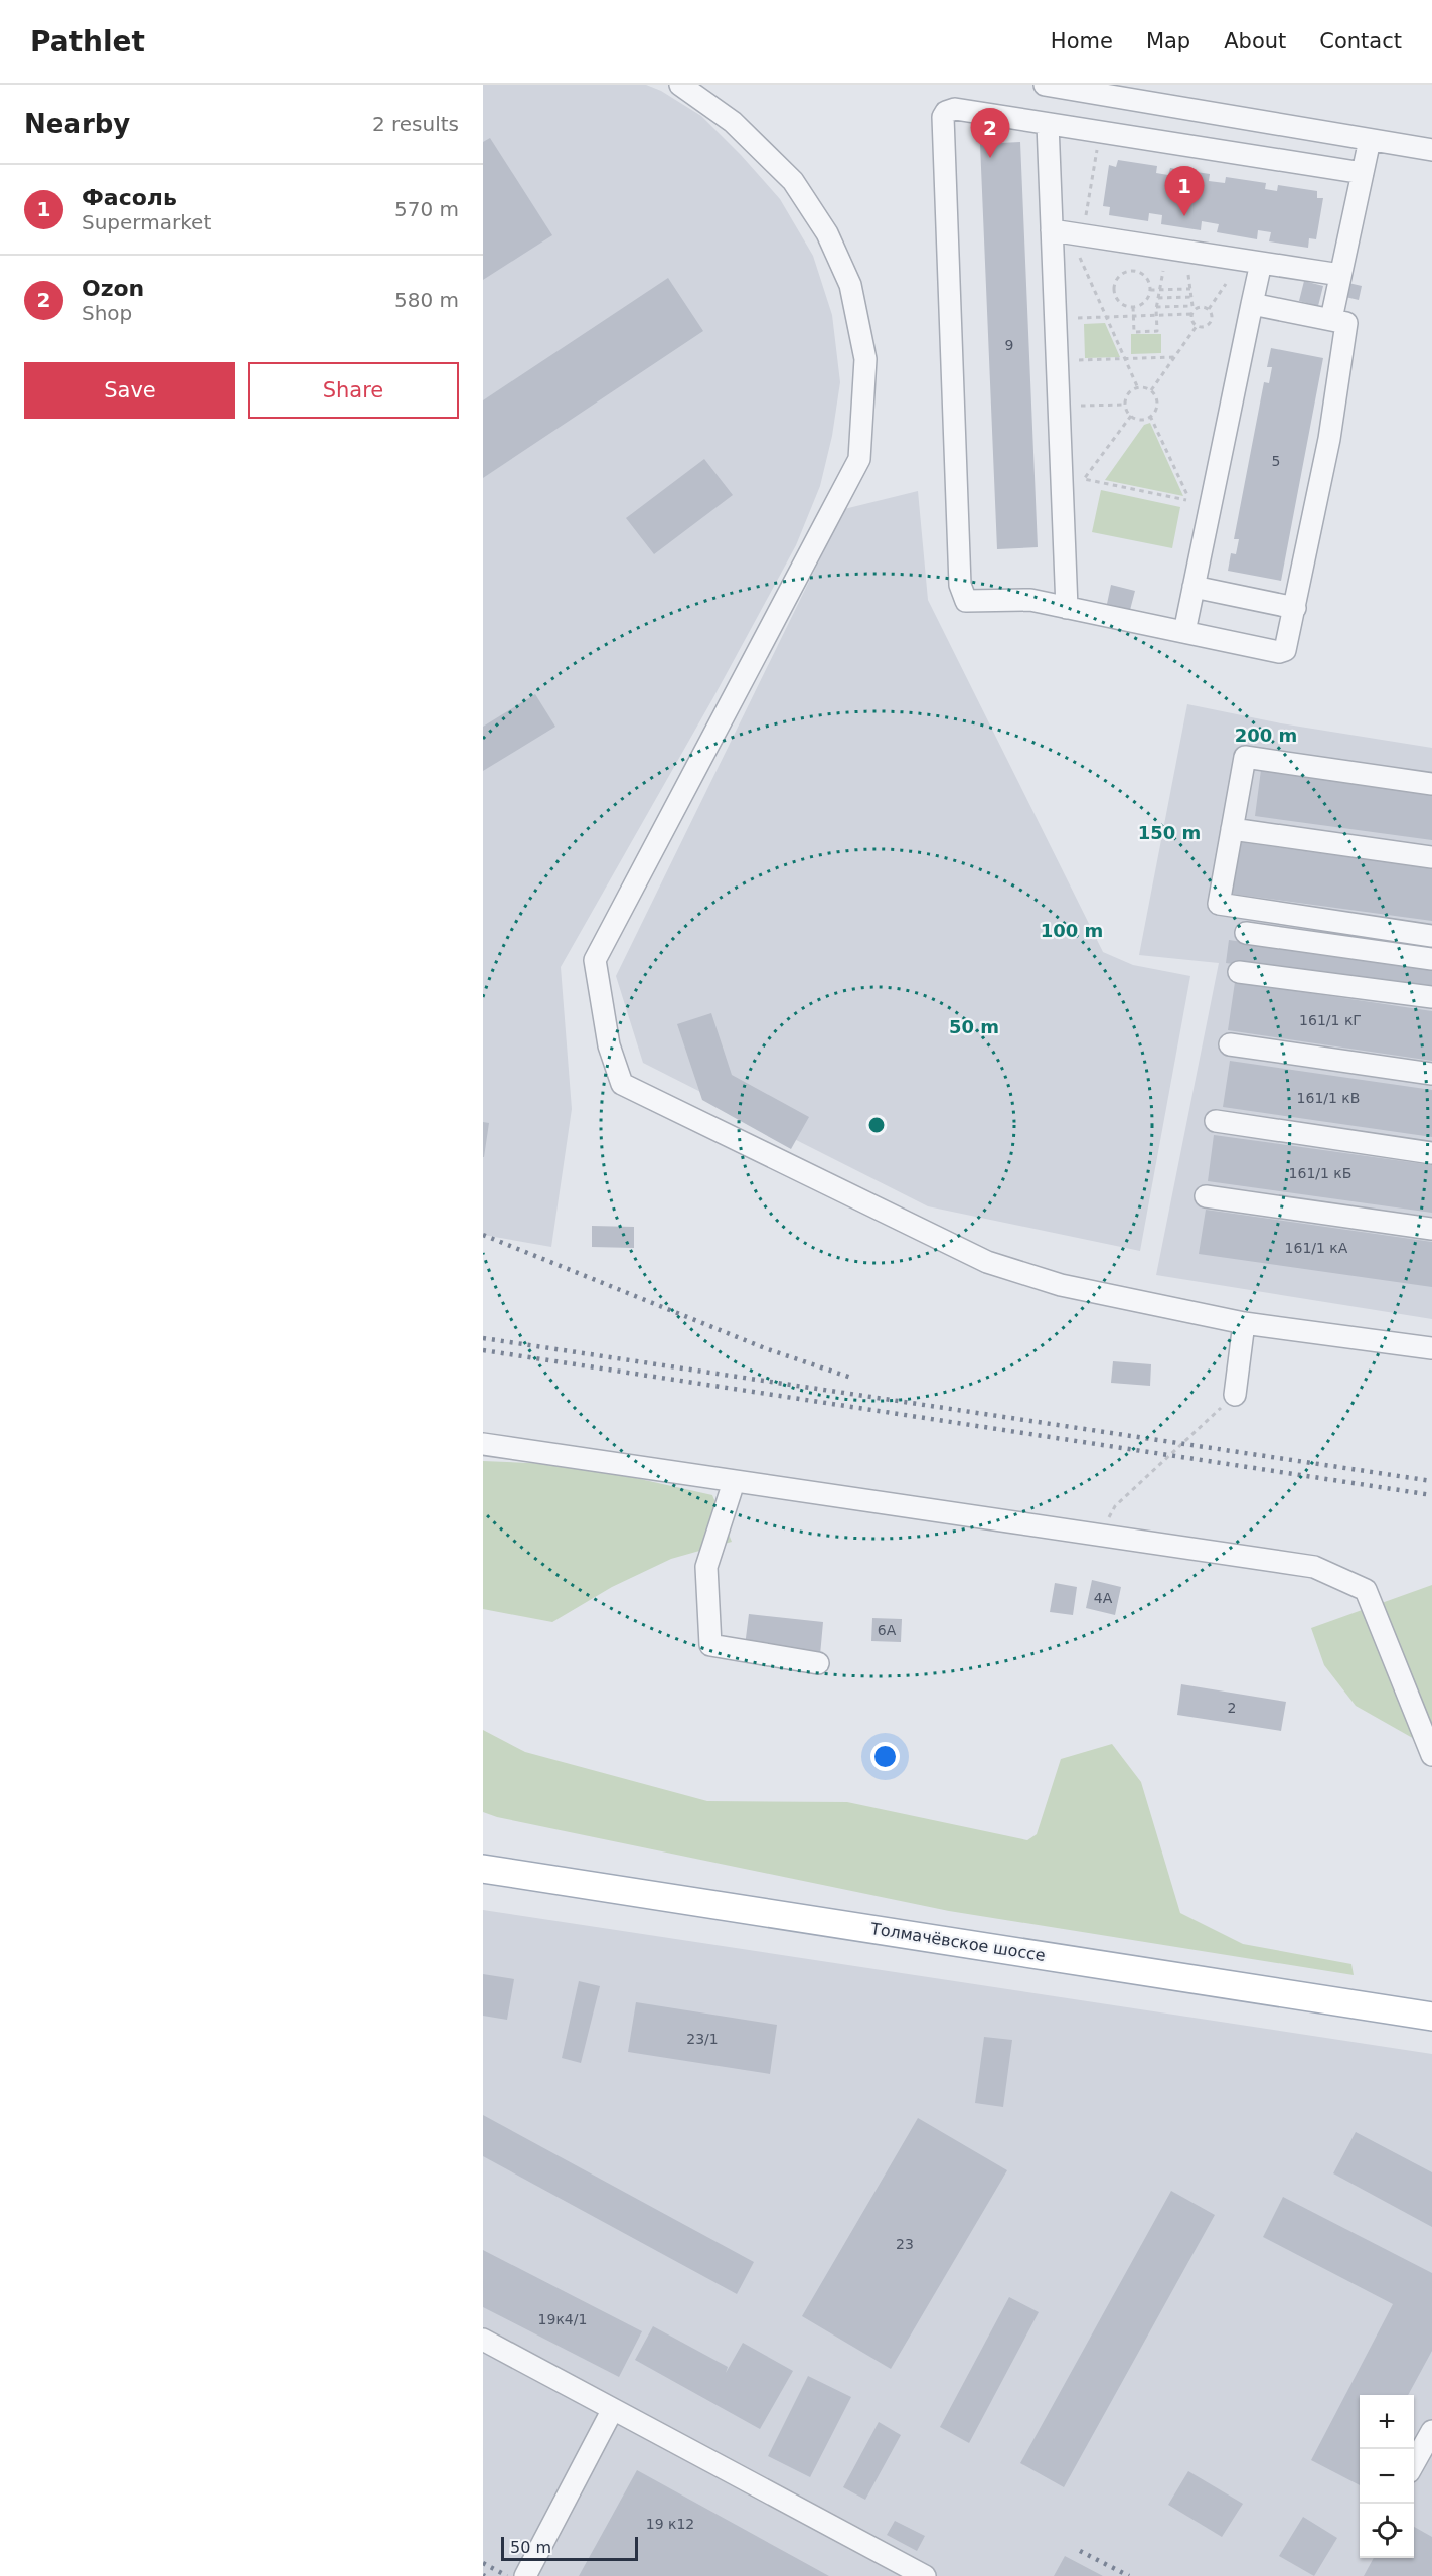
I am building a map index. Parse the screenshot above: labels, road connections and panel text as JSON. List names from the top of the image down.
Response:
{
  "streets": {
    "main road": ["Толмачёвское шоссе"]
  },
  "house_numbers": [
    "9",
    "5",
    "161/1 кГ",
    "161/1 кВ",
    "161/1 кБ",
    "161/1 кА",
    "4А",
    "6А",
    "2",
    "23/1",
    "23",
    "19к4/1",
    "19 к12"
  ],
  "scale_bar": "50 m",
  "page": {
    "header": "Pathlet",
    "nav": [
      "Home",
      "Map",
      "About",
      "Contact"
    ],
    "heading": ["Nearby", "2 results"],
    "pins": ["2", "1"],
    "list": [
      {
        "mark": "1",
        "name": "Фасоль",
        "note": "Supermarket",
        "value": "570 m"
      },
      {
        "mark": "2",
        "name": "Ozon",
        "note": "Shop",
        "value": "580 m"
      }
    ],
    "buttons": ["Save", "Share"],
    "map_buttons": ["+", "−"],
    "scale": "50 m"
  },
  "rings": [
    "200 m",
    "150 m",
    "100 m",
    "50 m"
  ]
}
